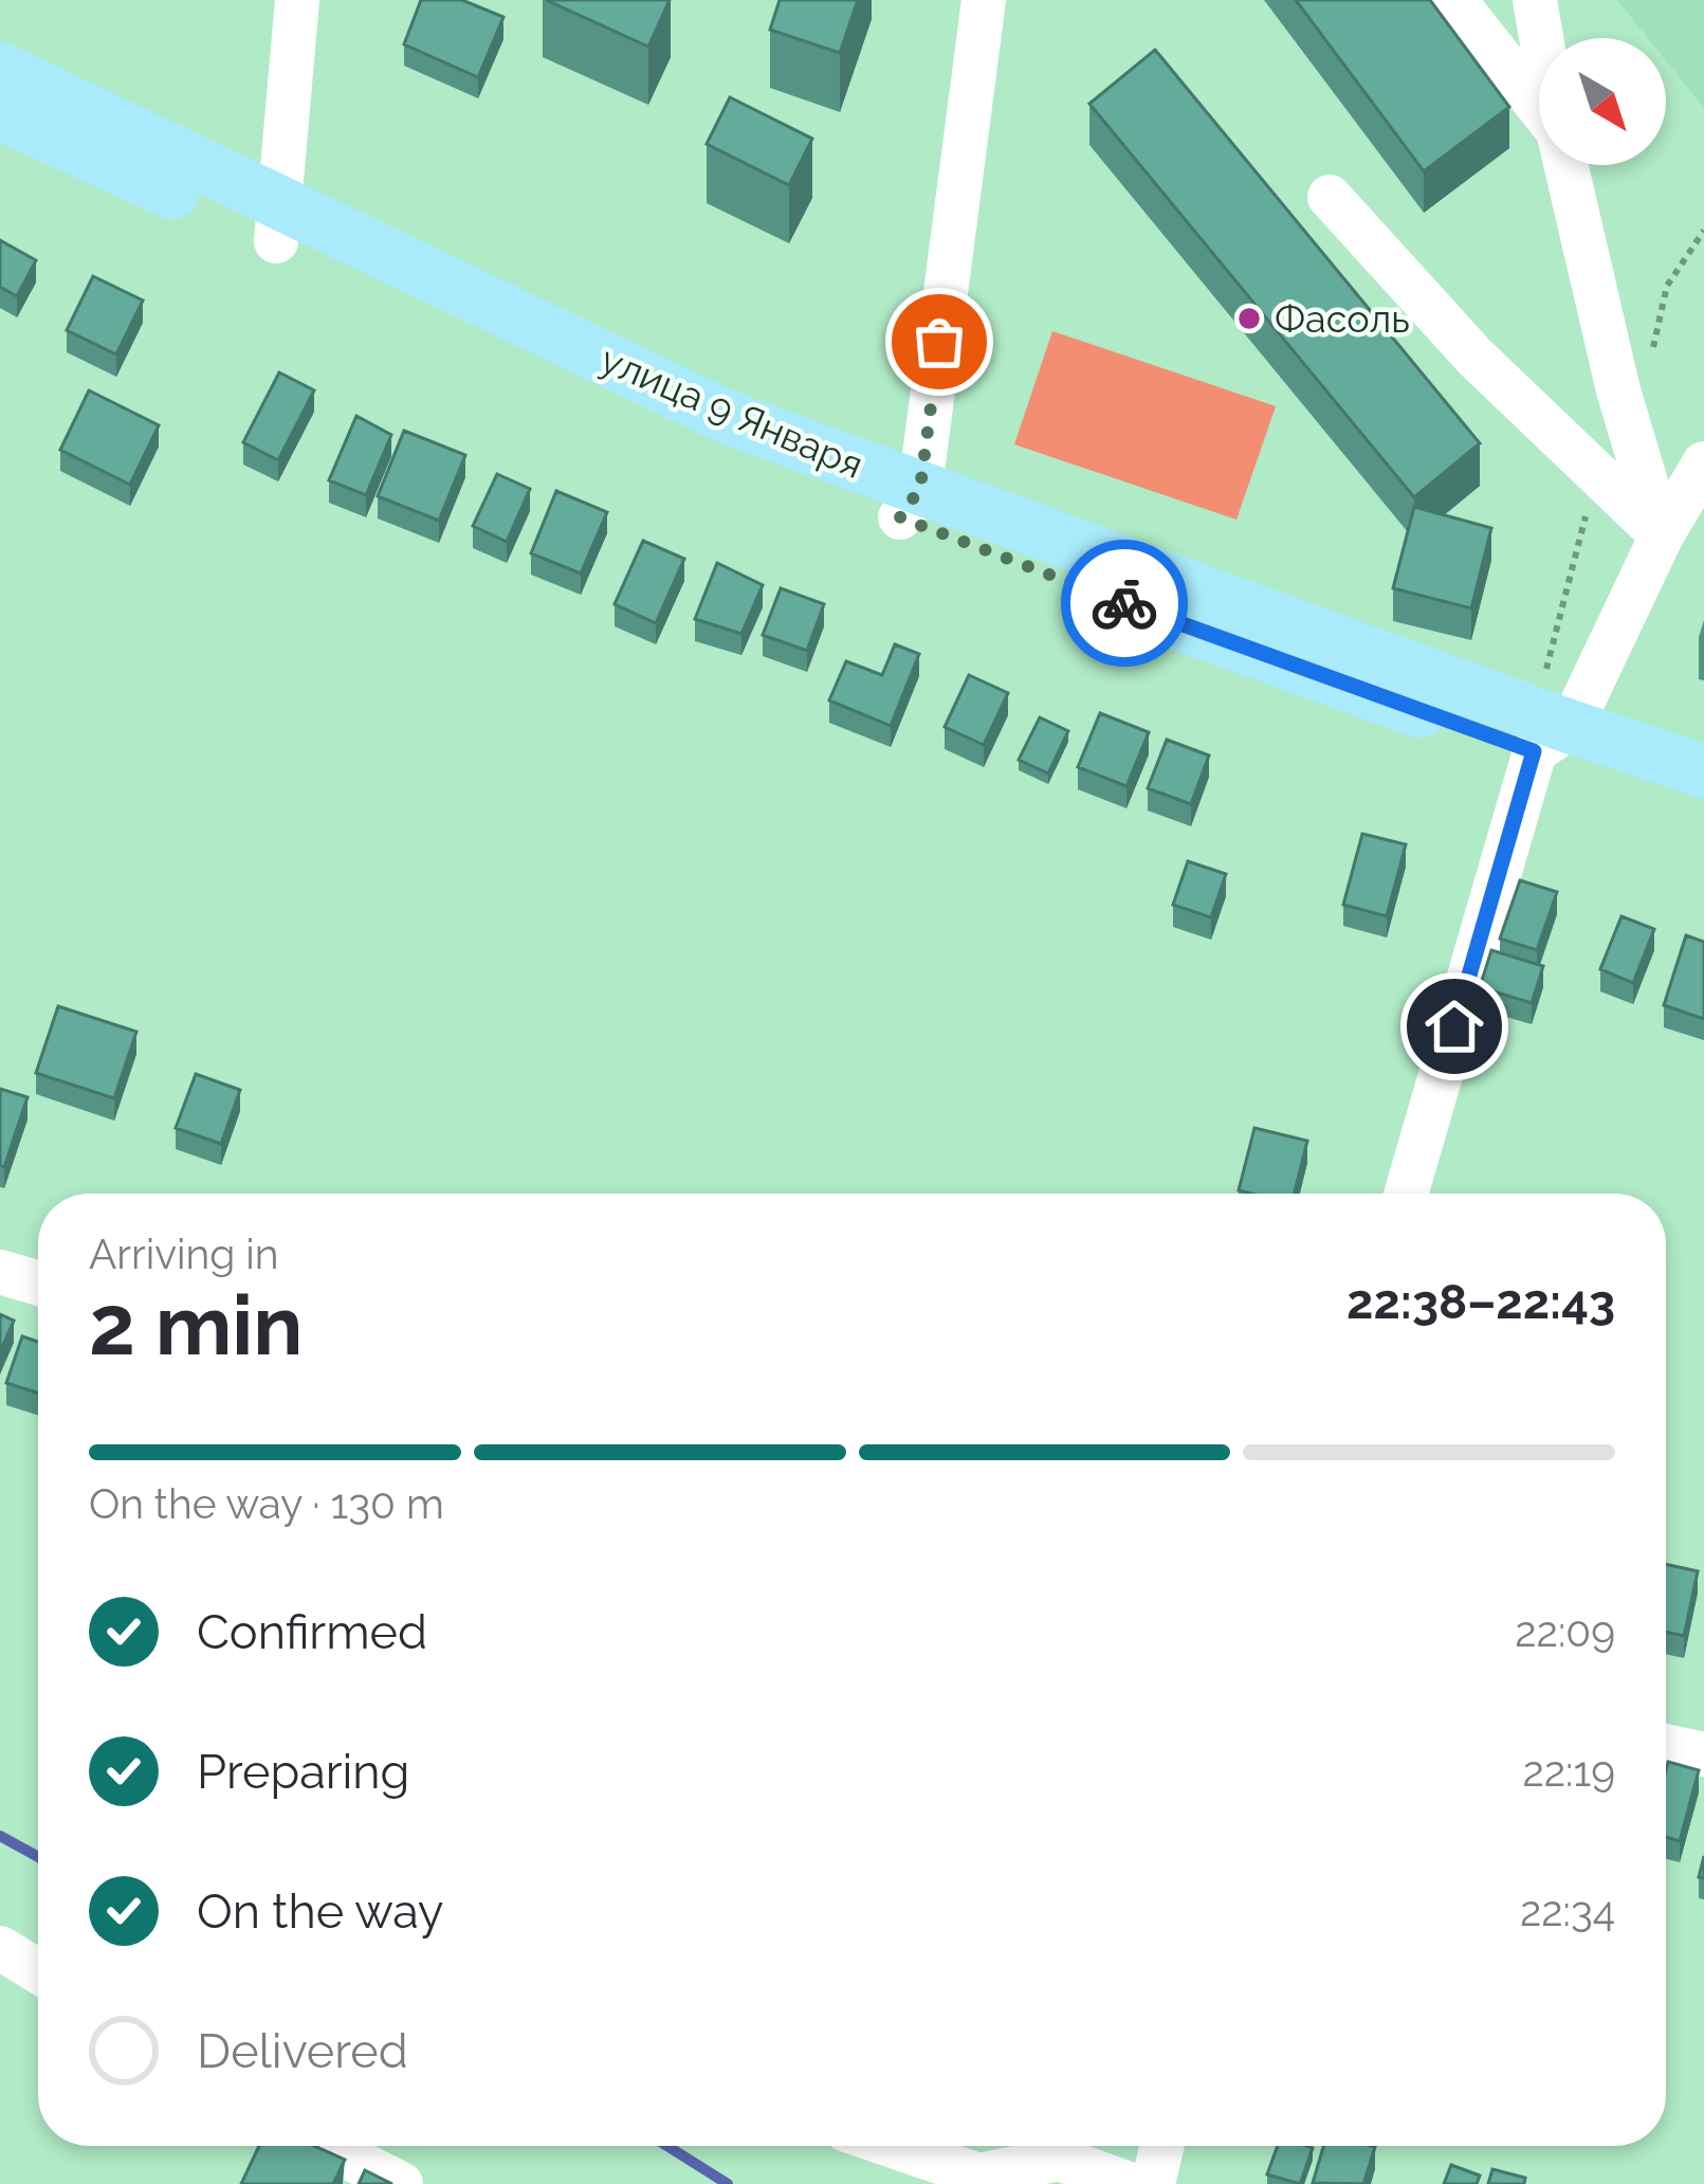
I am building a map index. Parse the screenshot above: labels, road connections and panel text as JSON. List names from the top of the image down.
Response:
{
  "streets": {
    "main road": ["улица 9 Января"]
  },
  "places": ["Фасоль"],
  "north": "bottom right",
  "page": {
    "heading": ["2 min", "Arriving in", "22:38–22:43"],
    "bar": "On the way · 130 m",
    "list": [
      ["Confirmed", "22:09"],
      ["Preparing", "22:19"],
      ["On the way", "22:34"],
      "Delivered"
    ]
  }
}
